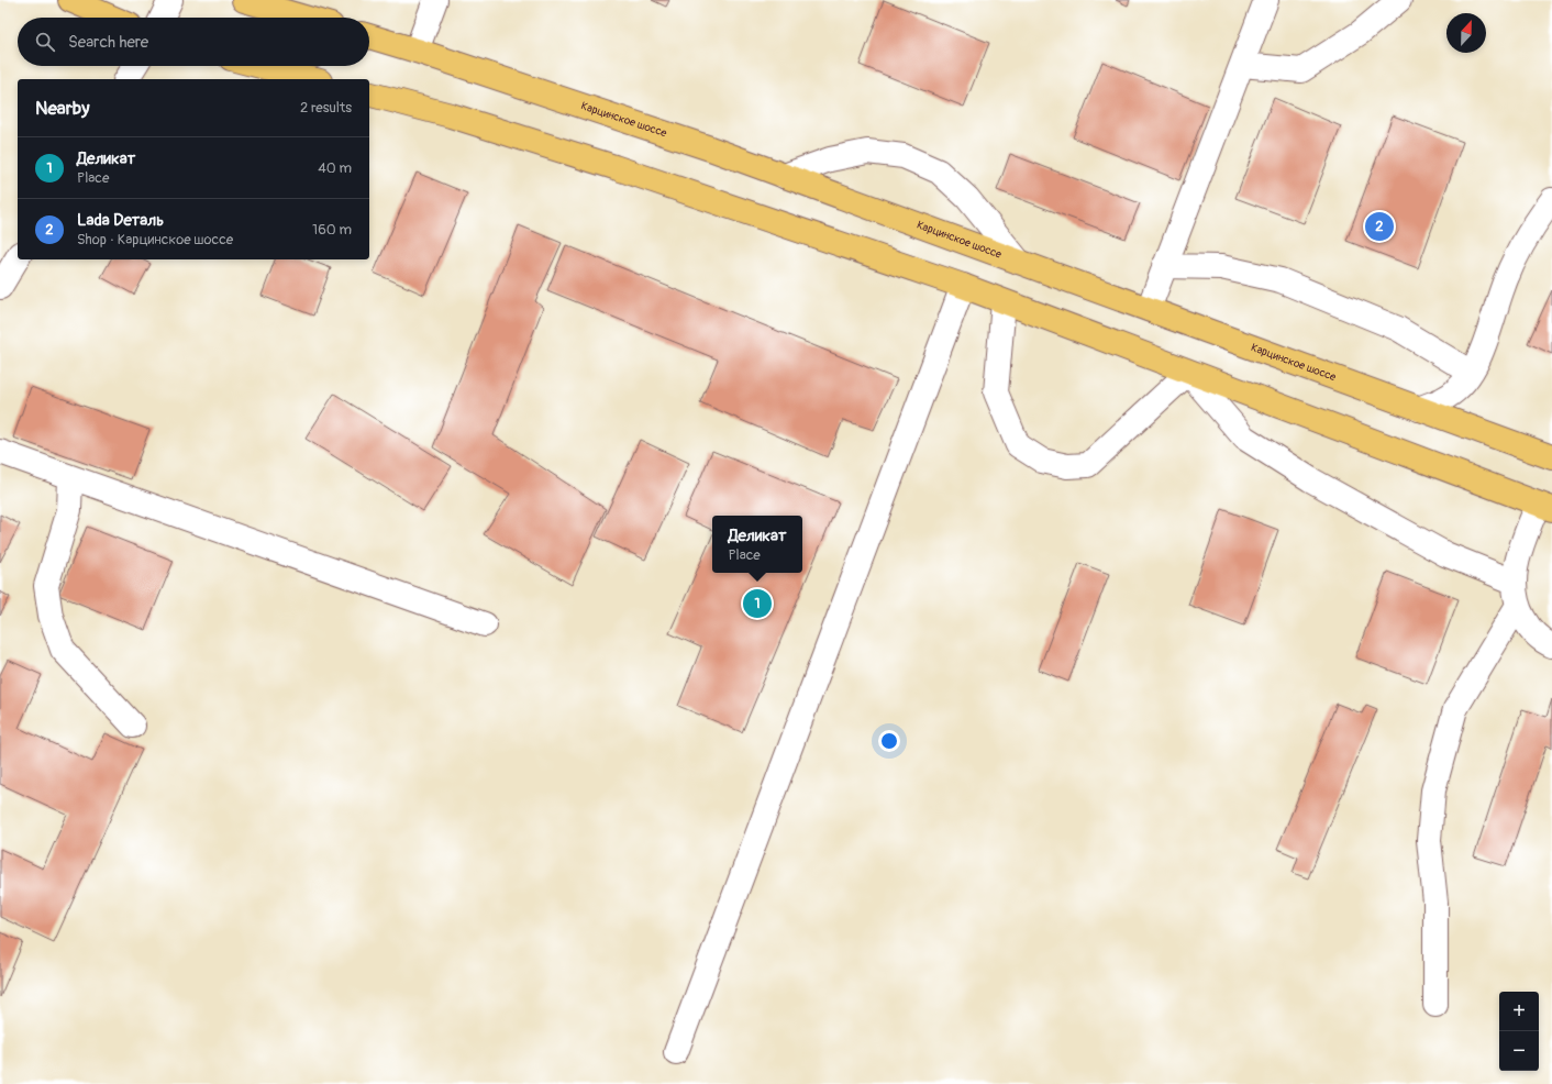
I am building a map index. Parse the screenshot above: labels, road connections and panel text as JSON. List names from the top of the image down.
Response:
{
  "streets": {
    "main road": ["Карцинское шоссе"]
  },
  "north": "top",
  "page": {
    "search": "Search here",
    "heading": ["Nearby", "2 results"],
    "list": [
      {
        "mark": "1",
        "name": "Деликат",
        "note": "Place",
        "value": "40 m"
      },
      {
        "mark": "2",
        "name": "Lada Dеталь",
        "note": "Shop · Карцинское шоссе",
        "value": "160 m"
      }
    ],
    "pins": ["2", "1"],
    "popup": ["Деликат", "Place"],
    "map_buttons": ["+", "−"]
  }
}
